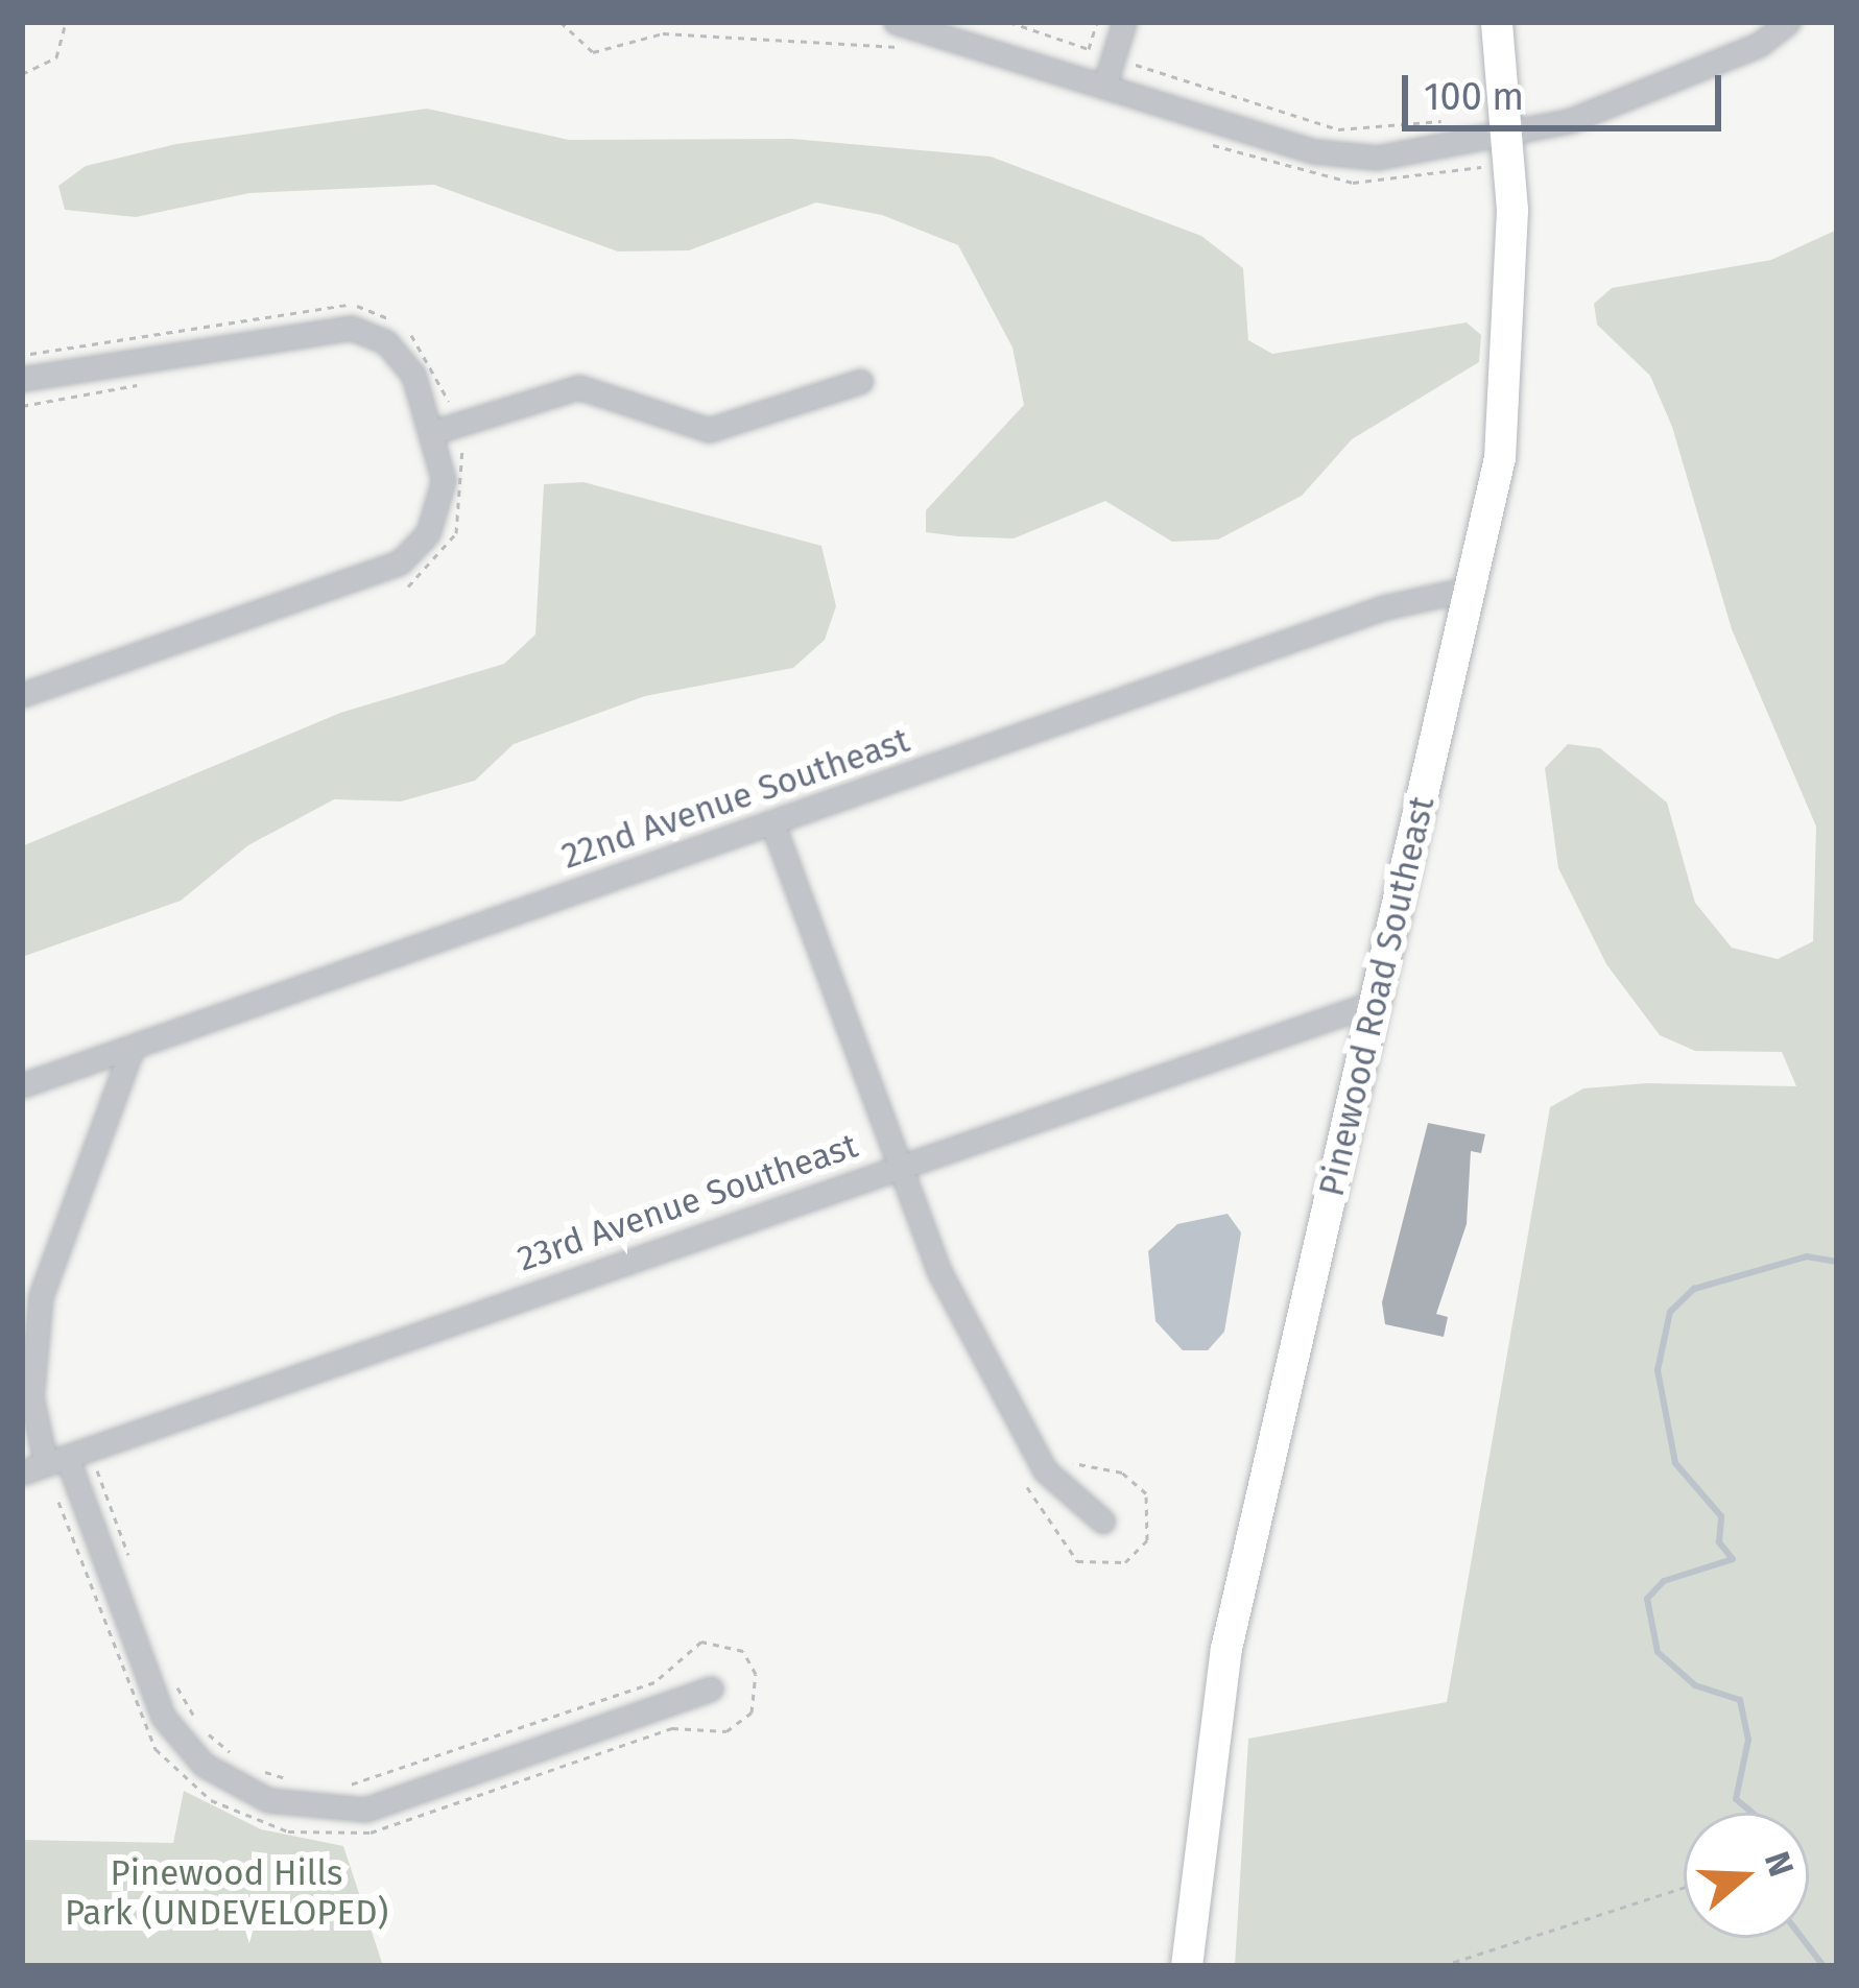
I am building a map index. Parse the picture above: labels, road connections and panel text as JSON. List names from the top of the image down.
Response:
{
  "streets": {
    "street": ["22nd Avenue Southeast", "Pinewood Road Southeast", "23rd Avenue Southeast"]
  },
  "crossings": [
    ["22nd Avenue Southeast", "Pinewood Road Southeast"],
    ["Pinewood Road Southeast", "23rd Avenue Southeast"]
  ],
  "parks": ["Pinewood Hills Park (UNDEVELOPED)"],
  "scale_bar": "100 m",
  "north": "right"
}
